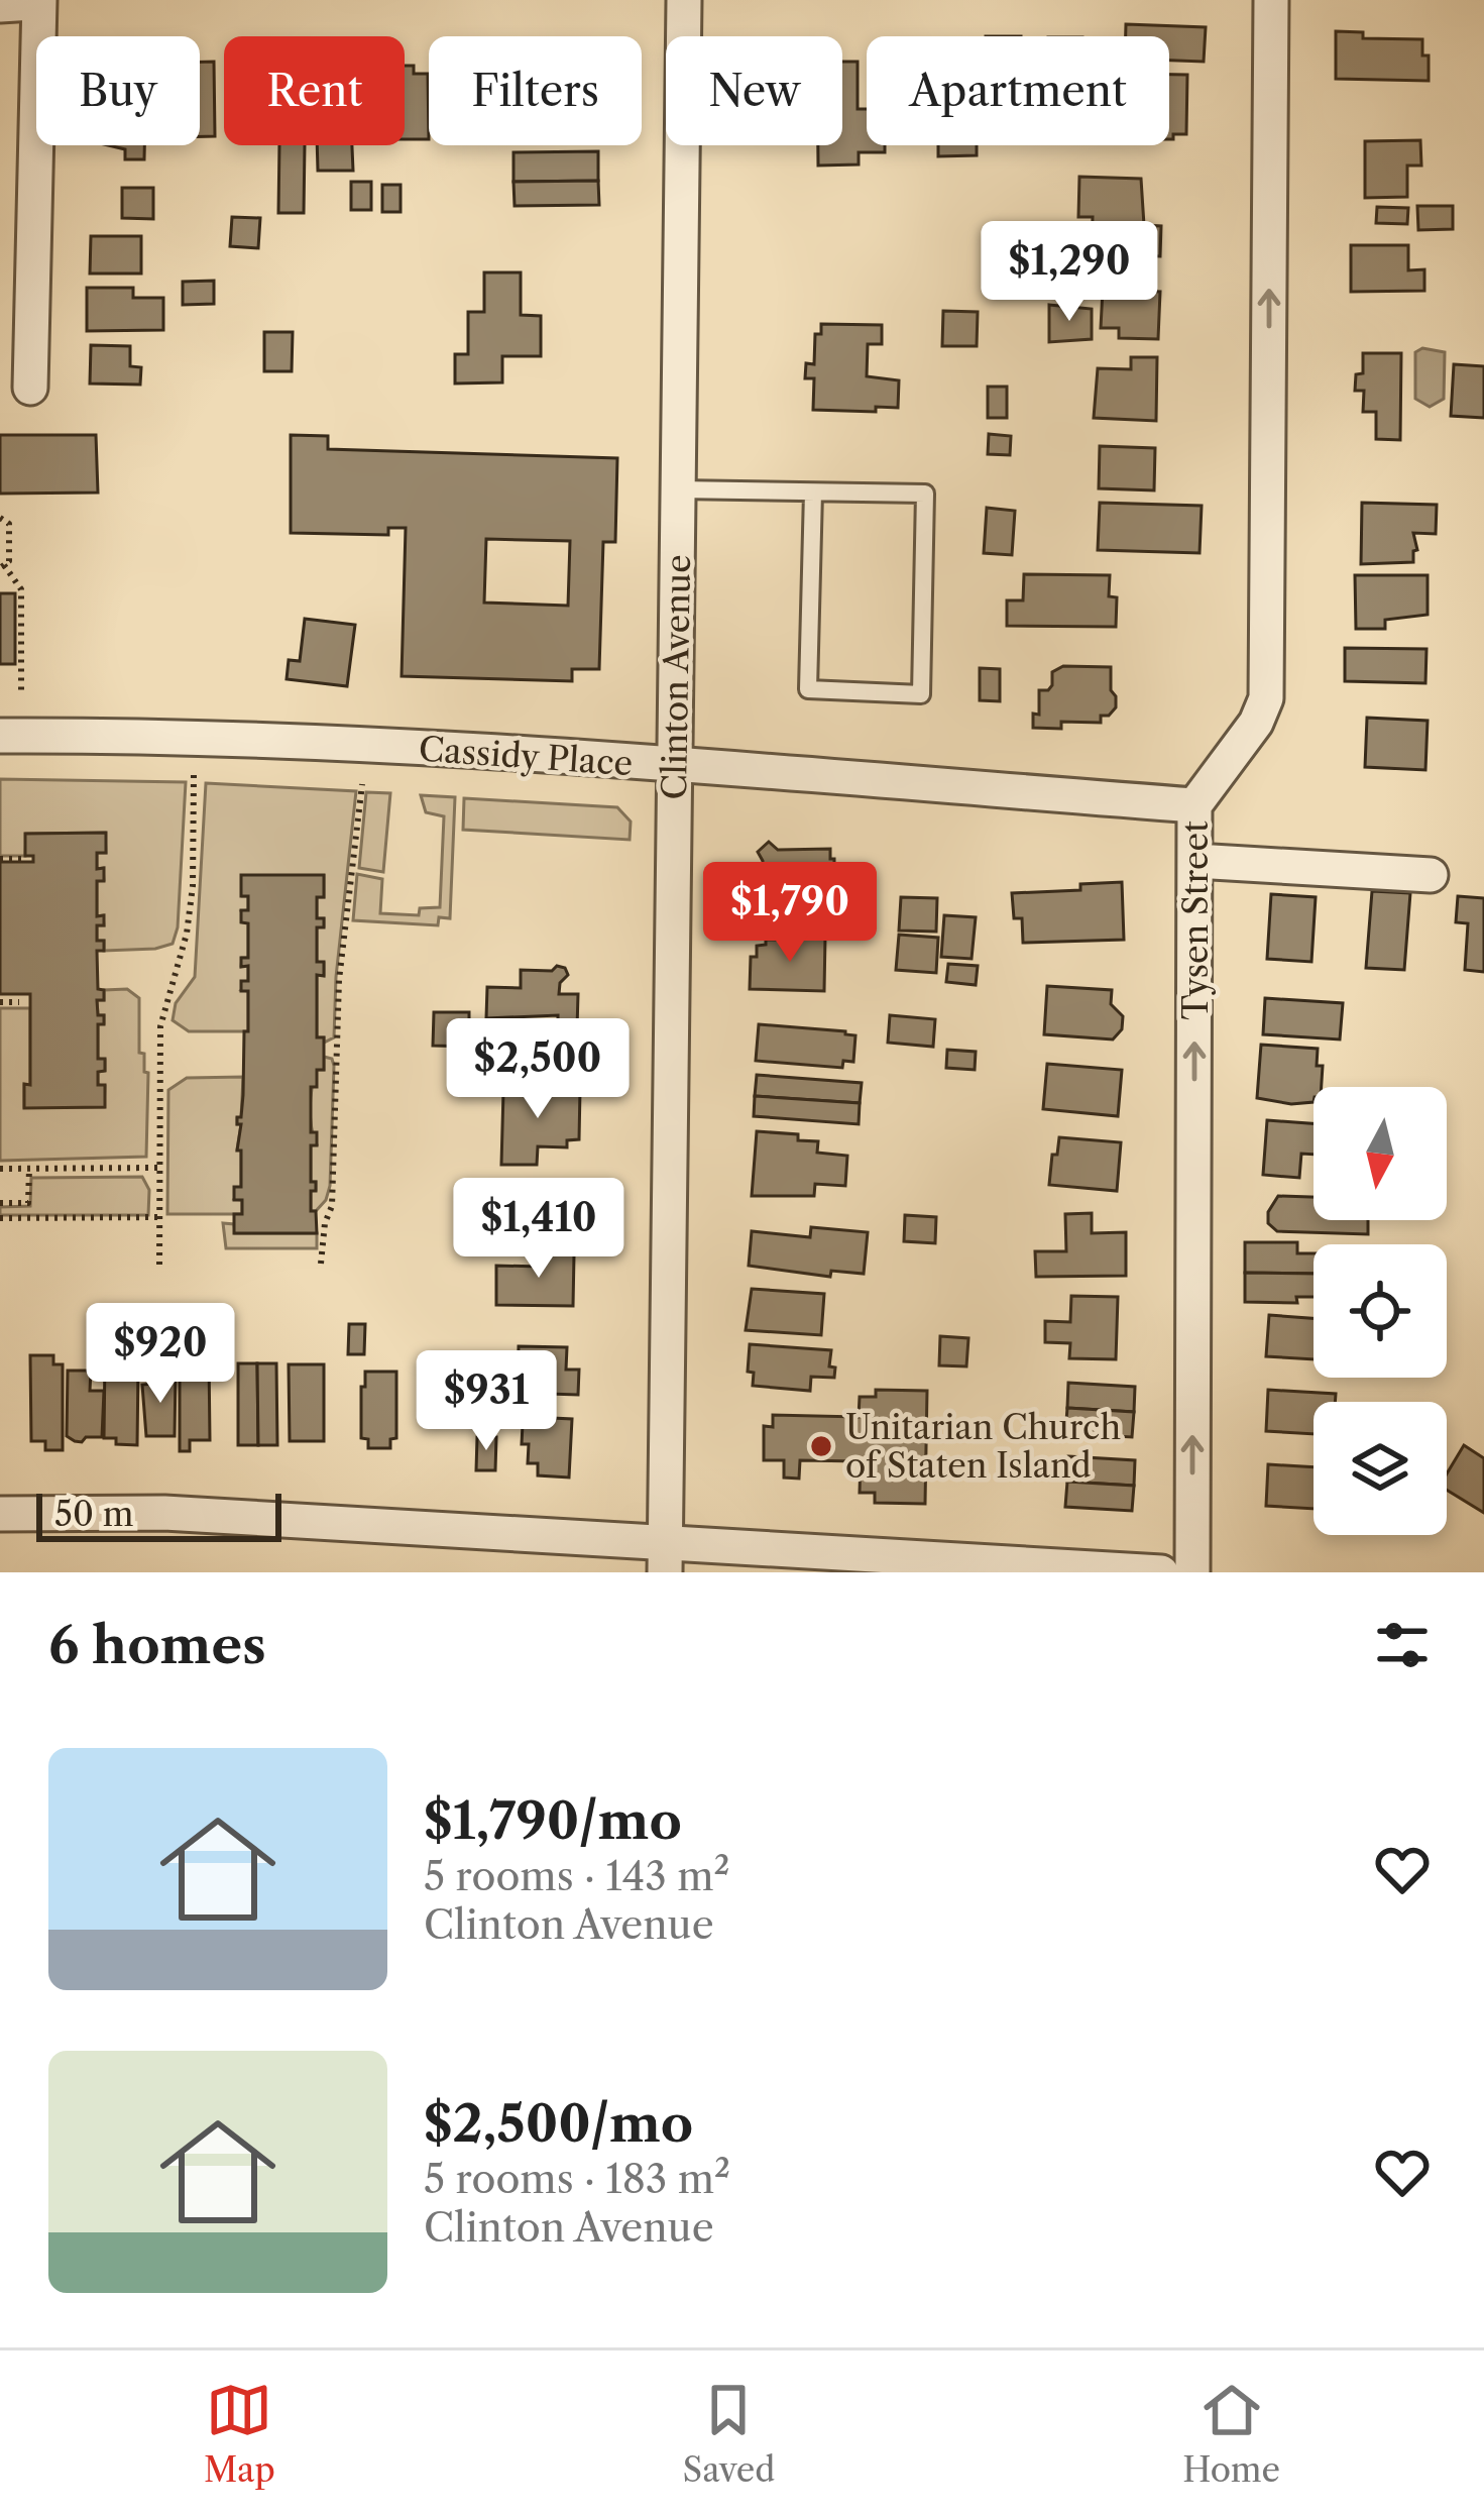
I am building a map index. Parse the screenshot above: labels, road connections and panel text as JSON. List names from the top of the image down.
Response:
{
  "streets": {
    "street": ["Clinton Avenue", "Cassidy Place", "Tysen Street"]
  },
  "crossings": [
    ["Clinton Avenue", "Cassidy Place"],
    ["Cassidy Place", "Tysen Street"]
  ],
  "one_way": ["Tysen Street"],
  "places": ["Unitarian Church of Staten Island"],
  "scale_bar": "50 m",
  "north": "bottom",
  "page": {
    "chip": [
      "Buy",
      "Rent",
      "Filters",
      "New",
      "Apartment"
    ],
    "price": [
      "$1,290",
      "$1,790",
      "$2,500",
      "$1,410",
      "$920",
      "$931"
    ],
    "scale": "50 m",
    "heading": "6 homes",
    "list": [
      {
        "name": "$1,790/mo",
        "note": "5 rooms · 143 m² · Clinton Avenue"
      },
      {
        "name": "$2,500/mo",
        "note": "5 rooms · 183 m² · Clinton Avenue"
      }
    ],
    "tabs": ["Map", "Saved", "Home"]
  }
}
